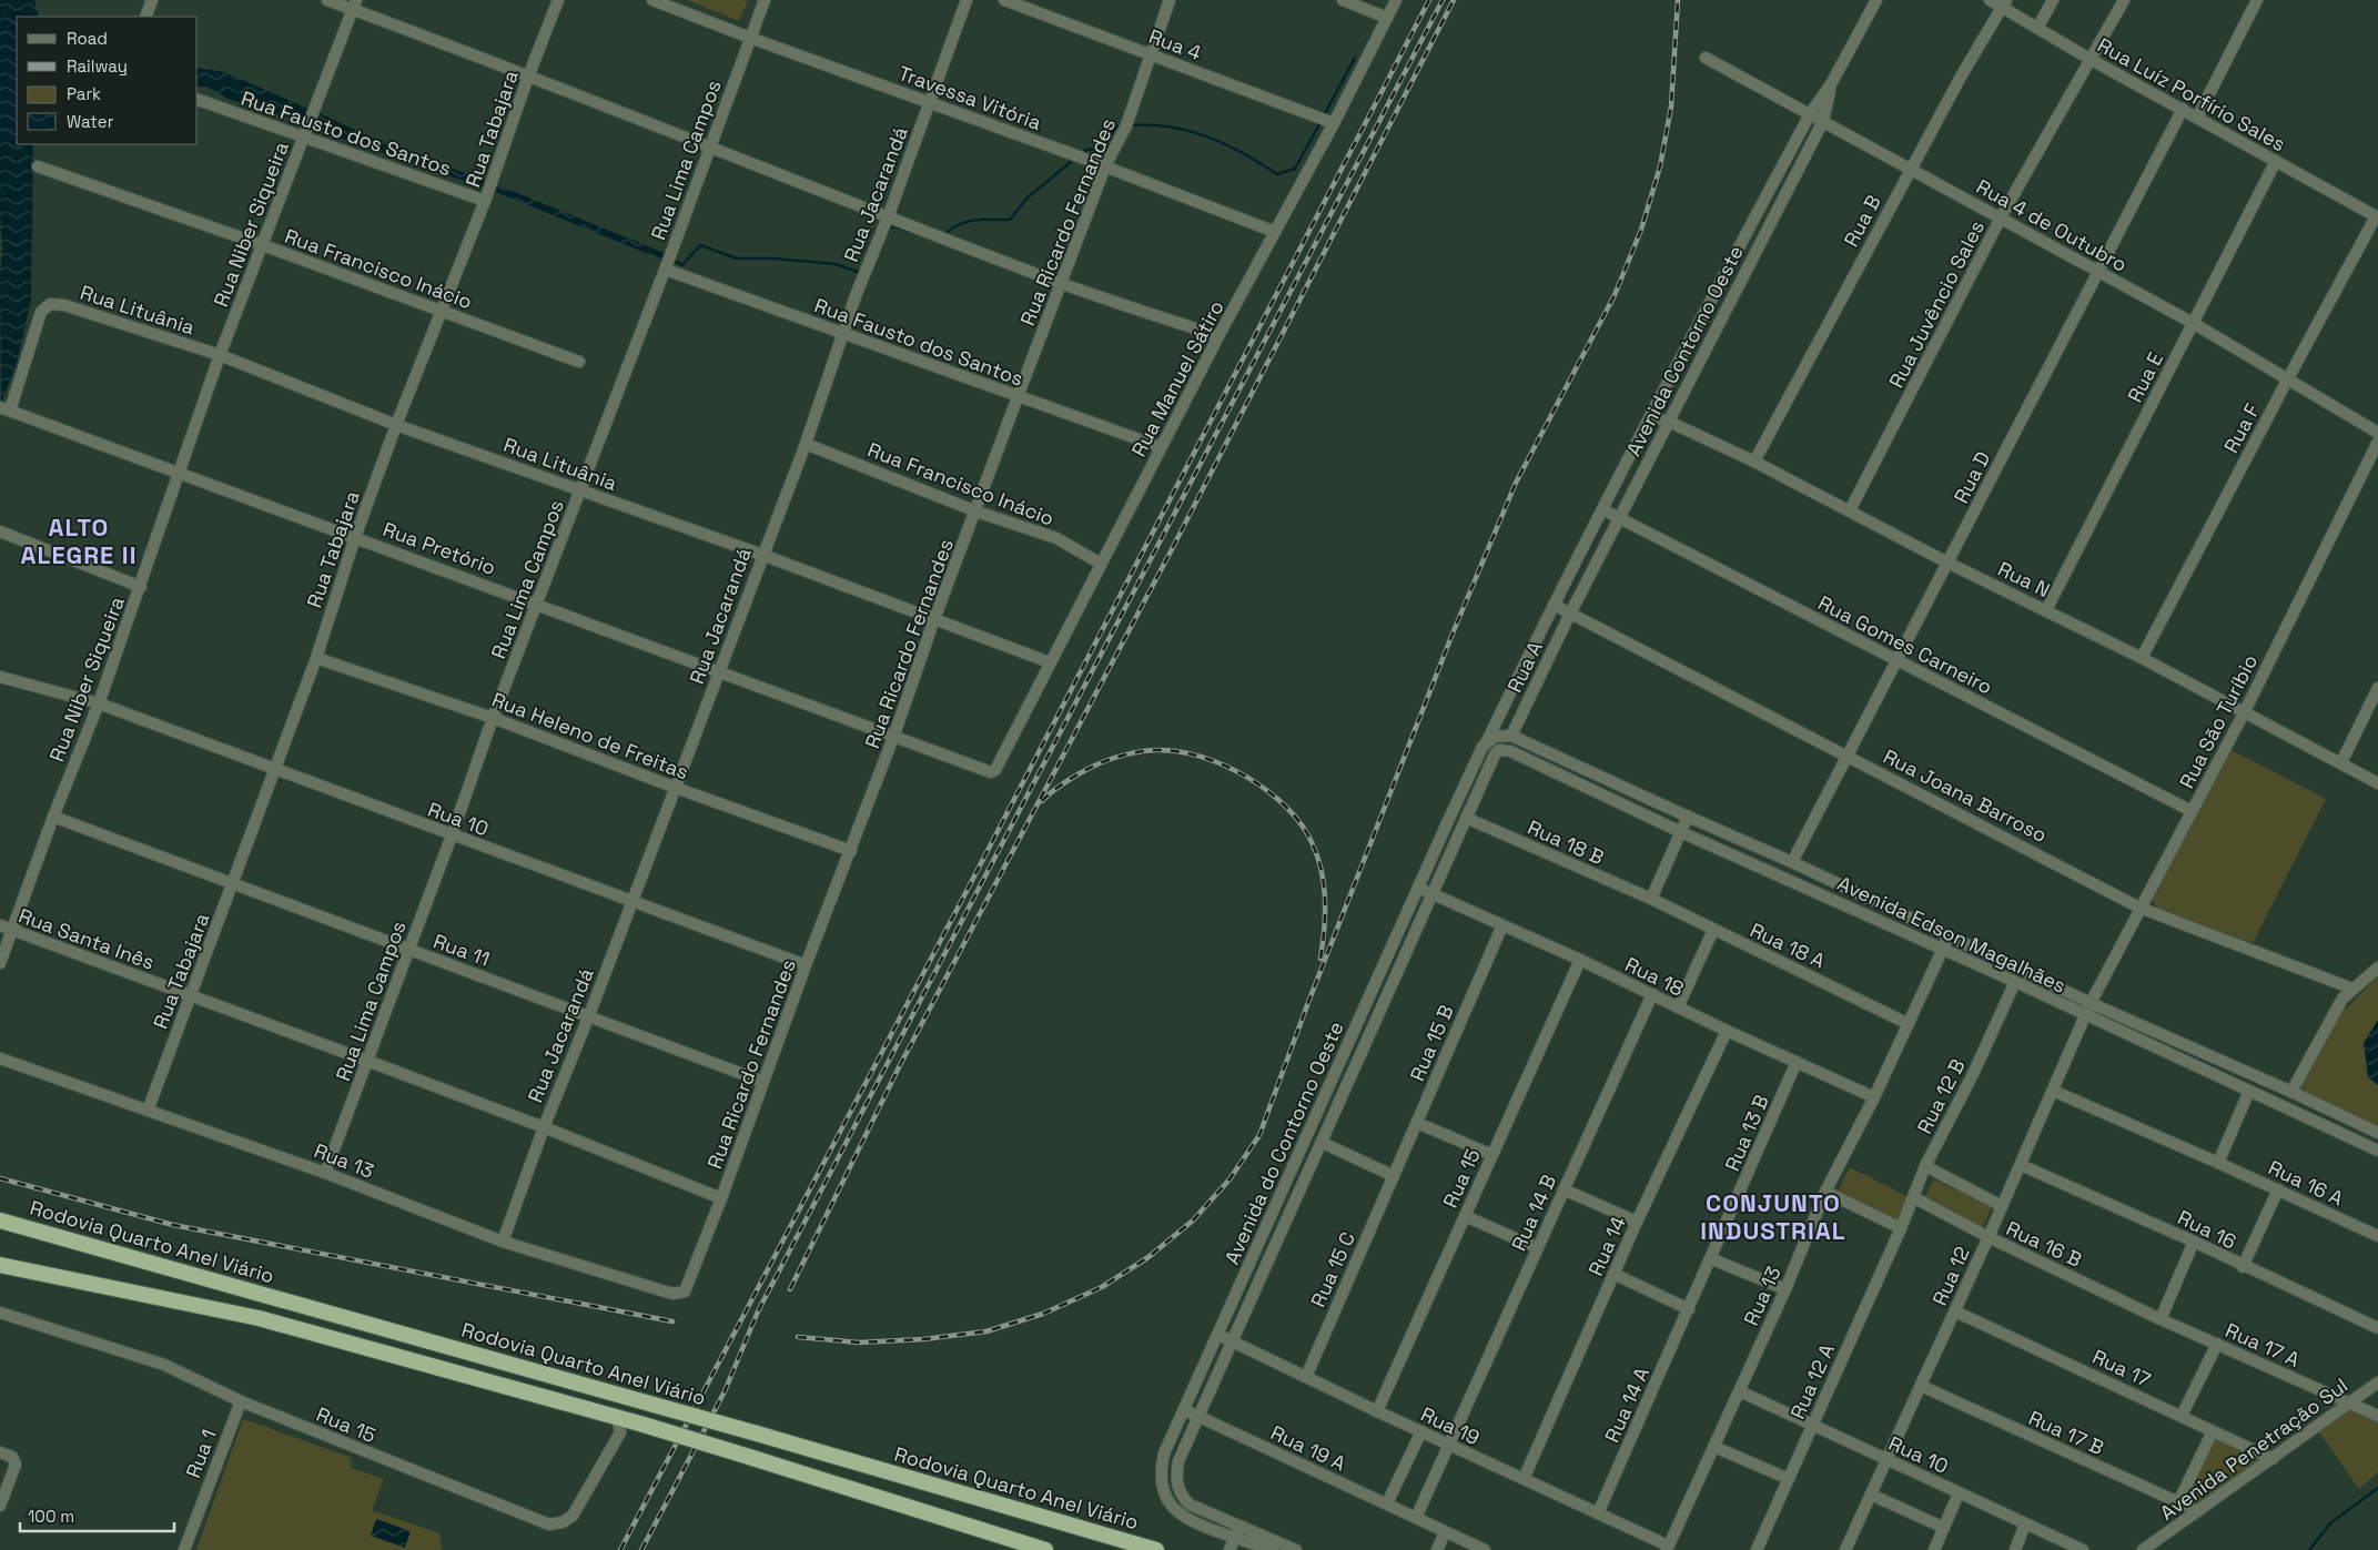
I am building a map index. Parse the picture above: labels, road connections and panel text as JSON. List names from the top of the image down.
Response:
{
  "streets": {
    "highway": ["Rodovia Quarto Anel Viário"],
    "street": [
      "Rua 4",
      "Rua Luíz Porfírio Sales",
      "Travessa Vitória",
      "Rua Tabajara",
      "Rua Fausto dos Santos",
      "Rua Lima Campos",
      "Rua Jacarandá",
      "Rua B",
      "Rua Ricardo Fernandes",
      "Rua Niber Siqueira",
      "Rua 4 de Outubro",
      "Rua Francisco Inácio",
      "Rua Juvêncio Sales",
      "Rua Lituânia",
      "Avenida Contorno Oeste",
      "Rua E",
      "Rua Manuel Sátiro",
      "Rua F",
      "Rua D",
      "Rua Pretório",
      "Rua N",
      "Rua Gomes Carneiro",
      "Rua A",
      "Rua São Turíbio",
      "Rua Heleno de Freitas",
      "Rua Joana Barroso",
      "Rua 10",
      "Rua 18 B",
      "Avenida Edson Magalhães",
      "Rua Santa Inês",
      "Rua 18 A",
      "Rua 11",
      "Rua 18",
      "Rua 15 B",
      "Rua 12 B",
      "Rua 13 B",
      "Avenida do Contorno Oeste",
      "Rua 13",
      "Rua 15",
      "Rua 16 A",
      "Rua 14 B",
      "Rua 16",
      "Rua 16 B",
      "Rua 14",
      "Rua 15 C",
      "Rua 12",
      "Rua 17 A",
      "Rua 17",
      "Rua 12 A",
      "Rua 14 A",
      "Rua 19",
      "Rua 17 B",
      "Rua 19 A",
      "Avenida Penetração Sul",
      "Rua 1"
    ]
  },
  "crossings": [
    ["Rua 4", "Rua Ricardo Fernandes"],
    ["Rua 4", "Rua Manuel Sátiro"],
    ["Rua Luíz Porfírio Sales", "Rua B"],
    ["Rua Luíz Porfírio Sales", "Rua Juvêncio Sales"],
    ["Rua Luíz Porfírio Sales", "Rua E"],
    ["Rua Luíz Porfírio Sales", "Rua F"],
    ["Rua Luíz Porfírio Sales", "Rua D"],
    ["Travessa Vitória", "Rua Lima Campos"],
    ["Travessa Vitória", "Rua Jacarandá"],
    ["Travessa Vitória", "Rua Ricardo Fernandes"],
    ["Travessa Vitória", "Rua Manuel Sátiro"],
    ["Rua Tabajara", "Rua Fausto dos Santos"],
    ["Rua Tabajara", "Rua Francisco Inácio"],
    ["Rua Tabajara", "Rua Lituânia"],
    ["Rua Tabajara", "Rua Pretório"],
    ["Rua Tabajara", "Rua Heleno de Freitas"],
    ["Rua Tabajara", "Rua 10"],
    ["Rua Tabajara", "Rua Santa Inês"],
    ["Rua Tabajara", "Rua 11"],
    ["Rua Tabajara", "Rua 13"],
    ["Rua Fausto dos Santos", "Rua Lima Campos"],
    ["Rua Fausto dos Santos", "Rua Jacarandá"],
    ["Rua Fausto dos Santos", "Rua Ricardo Fernandes"],
    ["Rua Fausto dos Santos", "Rua Niber Siqueira"],
    ["Rua Fausto dos Santos", "Rua Manuel Sátiro"],
    ["Rua Lima Campos", "Rua Lituânia"],
    ["Rua Lima Campos", "Rua Pretório"],
    ["Rua Lima Campos", "Rua Heleno de Freitas"],
    ["Rua Lima Campos", "Rua 10"],
    ["Rua Lima Campos", "Rua Santa Inês"],
    ["Rua Lima Campos", "Rua 11"],
    ["Rua Lima Campos", "Rua 13"],
    ["Rua Jacarandá", "Rua Francisco Inácio"],
    ["Rua Jacarandá", "Rua Lituânia"],
    ["Rua Jacarandá", "Rua Pretório"],
    ["Rua Jacarandá", "Rua Heleno de Freitas"],
    ["Rua Jacarandá", "Rua 10"],
    ["Rua Jacarandá", "Rua Santa Inês"],
    ["Rua Jacarandá", "Rua 11"],
    ["Rua Jacarandá", "Rua 13"],
    ["Rua B", "Rua 4 de Outubro"],
    ["Rua B", "Rua N"],
    ["Rua Ricardo Fernandes", "Rua Francisco Inácio"],
    ["Rua Ricardo Fernandes", "Rua Lituânia"],
    ["Rua Ricardo Fernandes", "Rua Pretório"],
    ["Rua Ricardo Fernandes", "Rua Heleno de Freitas"],
    ["Rua Ricardo Fernandes", "Rua 10"],
    ["Rua Ricardo Fernandes", "Rua Santa Inês"],
    ["Rua Ricardo Fernandes", "Rua 11"],
    ["Rua Ricardo Fernandes", "Rua 13"],
    ["Rua Niber Siqueira", "Rua Francisco Inácio"],
    ["Rua Niber Siqueira", "Rua Lituânia"],
    ["Rua Niber Siqueira", "Rua Pretório"],
    ["Rua Niber Siqueira", "Rua 10"],
    ["Rua Niber Siqueira", "Rua Santa Inês"],
    ["Rua Niber Siqueira", "Rua 11"],
    ["Rua 4 de Outubro", "Rua Juvêncio Sales"],
    ["Rua 4 de Outubro", "Avenida Contorno Oeste"],
    ["Rua 4 de Outubro", "Rua E"],
    ["Rua 4 de Outubro", "Rua F"],
    ["Rua 4 de Outubro", "Rua D"],
    ["Rua Francisco Inácio", "Rua Manuel Sátiro"],
    ["Rua Juvêncio Sales", "Rua N"],
    ["Rua Lituânia", "Rua Manuel Sátiro"],
    ["Rua Lituânia", "Rua Pretório"],
    ["Avenida Contorno Oeste", "Rua N"],
    ["Avenida Contorno Oeste", "Rua Gomes Carneiro"],
    ["Avenida Contorno Oeste", "Rua A"],
    ["Avenida Contorno Oeste", "Rua Joana Barroso"],
    ["Avenida Contorno Oeste", "Avenida do Contorno Oeste"],
    ["Rua E", "Rua N"],
    ["Rua Manuel Sátiro", "Rua Pretório"],
    ["Rua F", "Rua N"],
    ["Rua D", "Rua N"],
    ["Rua D", "Rua Gomes Carneiro"],
    ["Rua D", "Rua Joana Barroso"],
    ["Rua D", "Avenida Edson Magalhães"],
    ["Rua N", "Rua São Turíbio"],
    ["Rua Gomes Carneiro", "Rua São Turíbio"],
    ["Rua A", "Rua Joana Barroso"],
    ["Rua A", "Avenida Edson Magalhães"],
    ["Rua São Turíbio", "Rua Joana Barroso"],
    ["Rua São Turíbio", "Avenida Edson Magalhães"],
    ["Rua São Turíbio", "Rua 12"],
    ["Rua 10", "Rua 13"],
    ["Rua 10", "Rua 12"],
    ["Rua 10", "Rua 12 A"],
    ["Rua 18 B", "Rua 18 A"],
    ["Rua 18 B", "Avenida do Contorno Oeste"],
    ["Avenida Edson Magalhães", "Rua 12 B"],
    ["Avenida Edson Magalhães", "Avenida do Contorno Oeste"],
    ["Avenida Edson Magalhães", "Rua 13"],
    ["Avenida Edson Magalhães", "Rua 12"],
    ["Rua 18 A", "Rua 13"],
    ["Rua 18", "Rua 15 B"],
    ["Rua 18", "Rua 13 B"],
    ["Rua 18", "Avenida do Contorno Oeste"],
    ["Rua 18", "Rua 13"],
    ["Rua 18", "Rua 15"],
    ["Rua 18", "Rua 14 B"],
    ["Rua 18", "Rua 14"],
    ["Rua 15 B", "Rua 15 C"],
    ["Rua 12 B", "Rua 16 B"],
    ["Rua 12 B", "Rua 12 A"],
    ["Rua 13 B", "Rua 14 A"],
    ["Avenida do Contorno Oeste", "Rua 19"],
    ["Avenida do Contorno Oeste", "Rua 19 A"],
    ["Rua 13", "Rua 19"],
    ["Rua 15", "Rua 19"],
    ["Rua 15", "Rua 1"],
    ["Rua 14 B", "Rua 19"],
    ["Rua 14 B", "Rua 19 A"],
    ["Rua 16", "Rua 12"],
    ["Rua 16 B", "Rua 12"],
    ["Rua 16 B", "Rua 17 A"],
    ["Rua 14", "Rua 19"],
    ["Rua 15 C", "Rua 19"],
    ["Rua 12", "Rua 17"],
    ["Rua 12", "Rua 17 B"],
    ["Rua 17 A", "Avenida Penetração Sul"],
    ["Rua 17", "Avenida Penetração Sul"],
    ["Rua 14 A", "Rua 19"],
    ["Rua 17 B", "Avenida Penetração Sul"]
  ],
  "districts": ["ALTO ALEGRE II", "CONJUNTO INDUSTRIAL"],
  "legend": [
    "Road",
    "Railway",
    "Park",
    "Water"
  ],
  "scale_bar": "100 m"
}
